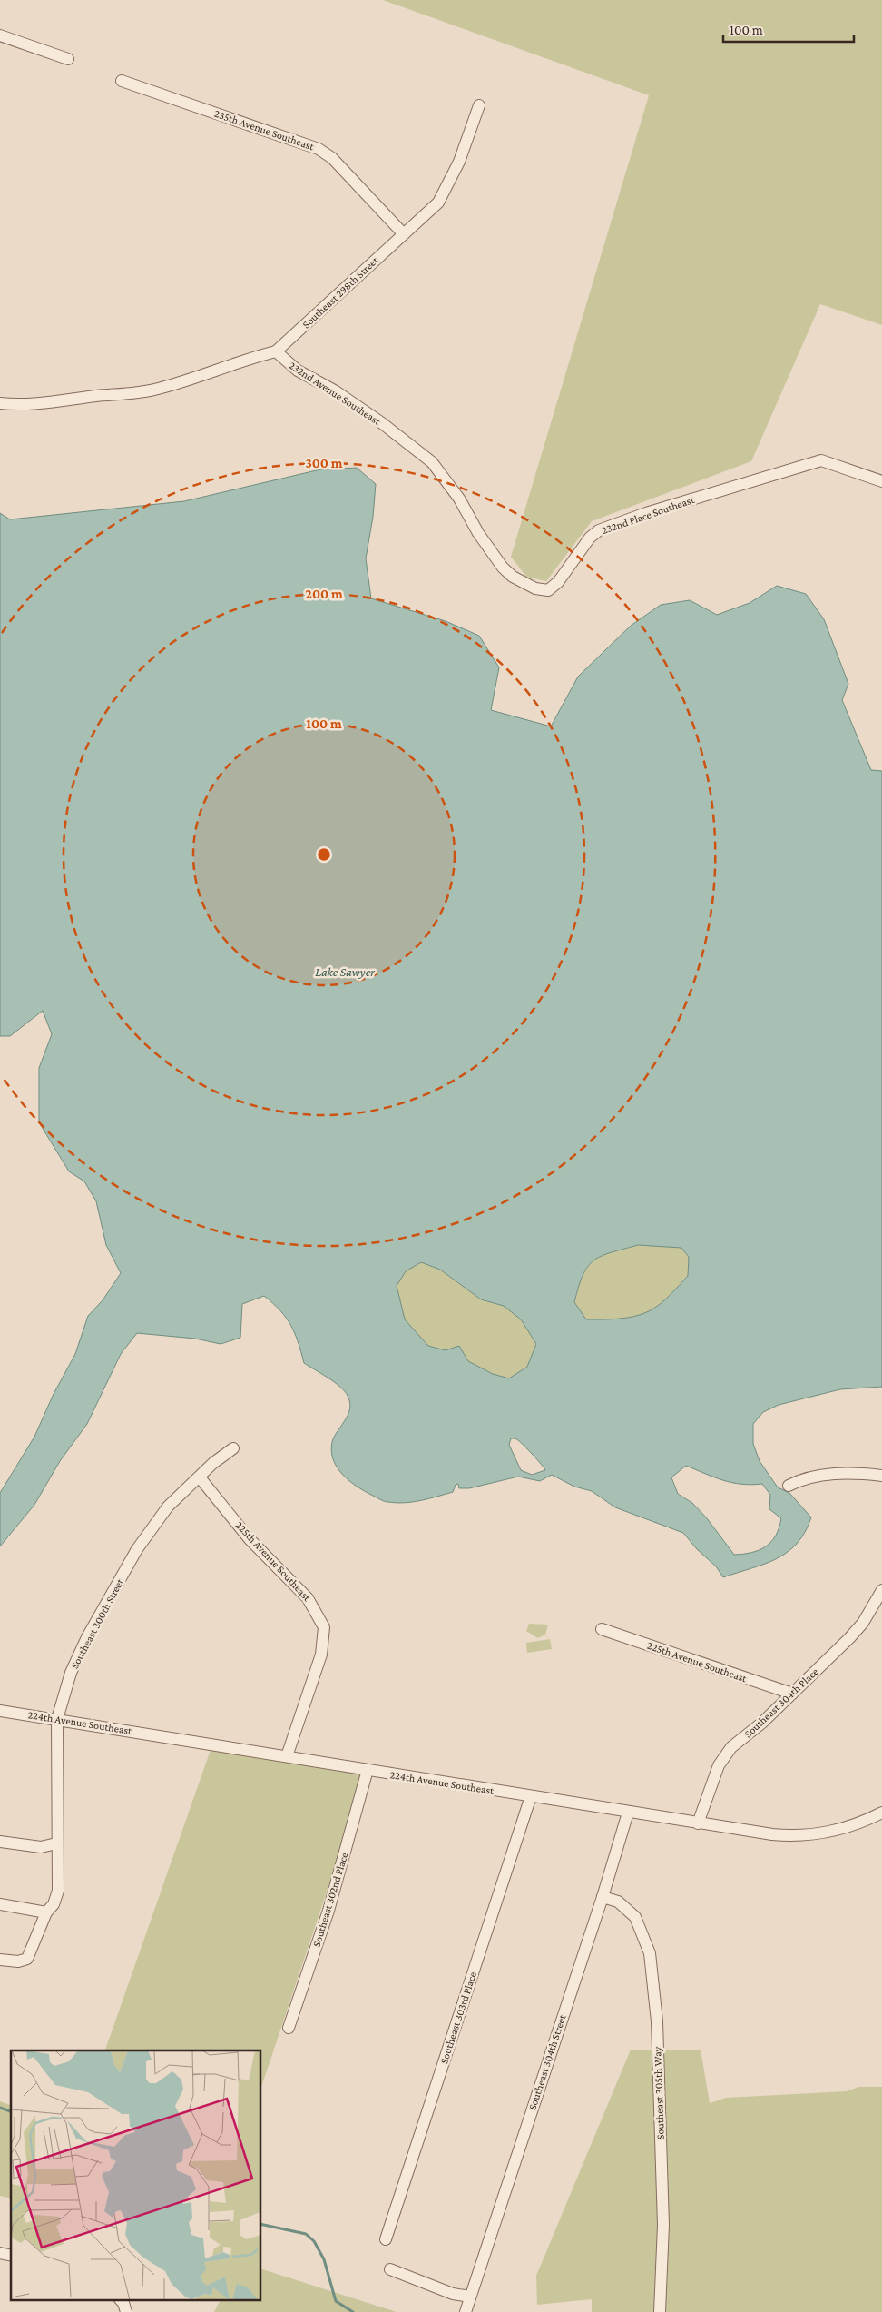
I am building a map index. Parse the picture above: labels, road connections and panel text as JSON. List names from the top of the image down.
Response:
{
  "streets": {
    "street": [
      "235th Avenue Southeast",
      "Southeast 298th Street",
      "232nd Avenue Southeast",
      "232nd Place Southeast",
      "225th Avenue Southeast",
      "Southeast 300th Street",
      "Southeast 304th Place",
      "224th Avenue Southeast",
      "Southeast 302nd Place",
      "Southeast 303rd Place",
      "Southeast 304th Street",
      "Southeast 305th Way"
    ]
  },
  "crossings": [
    ["235th Avenue Southeast", "Southeast 298th Street"],
    ["Southeast 298th Street", "232nd Avenue Southeast"],
    ["232nd Avenue Southeast", "232nd Place Southeast"],
    ["225th Avenue Southeast", "Southeast 300th Street"],
    ["225th Avenue Southeast", "Southeast 304th Place"],
    ["225th Avenue Southeast", "224th Avenue Southeast"],
    ["Southeast 300th Street", "224th Avenue Southeast"],
    ["Southeast 304th Place", "224th Avenue Southeast"],
    ["224th Avenue Southeast", "Southeast 302nd Place"],
    ["224th Avenue Southeast", "Southeast 303rd Place"],
    ["224th Avenue Southeast", "Southeast 304th Street"],
    ["Southeast 304th Street", "Southeast 305th Way"]
  ],
  "water": ["Lake Sawyer"],
  "scale_bar": "100 m",
  "rings": ["300 m", "200 m", "100 m"]
}
